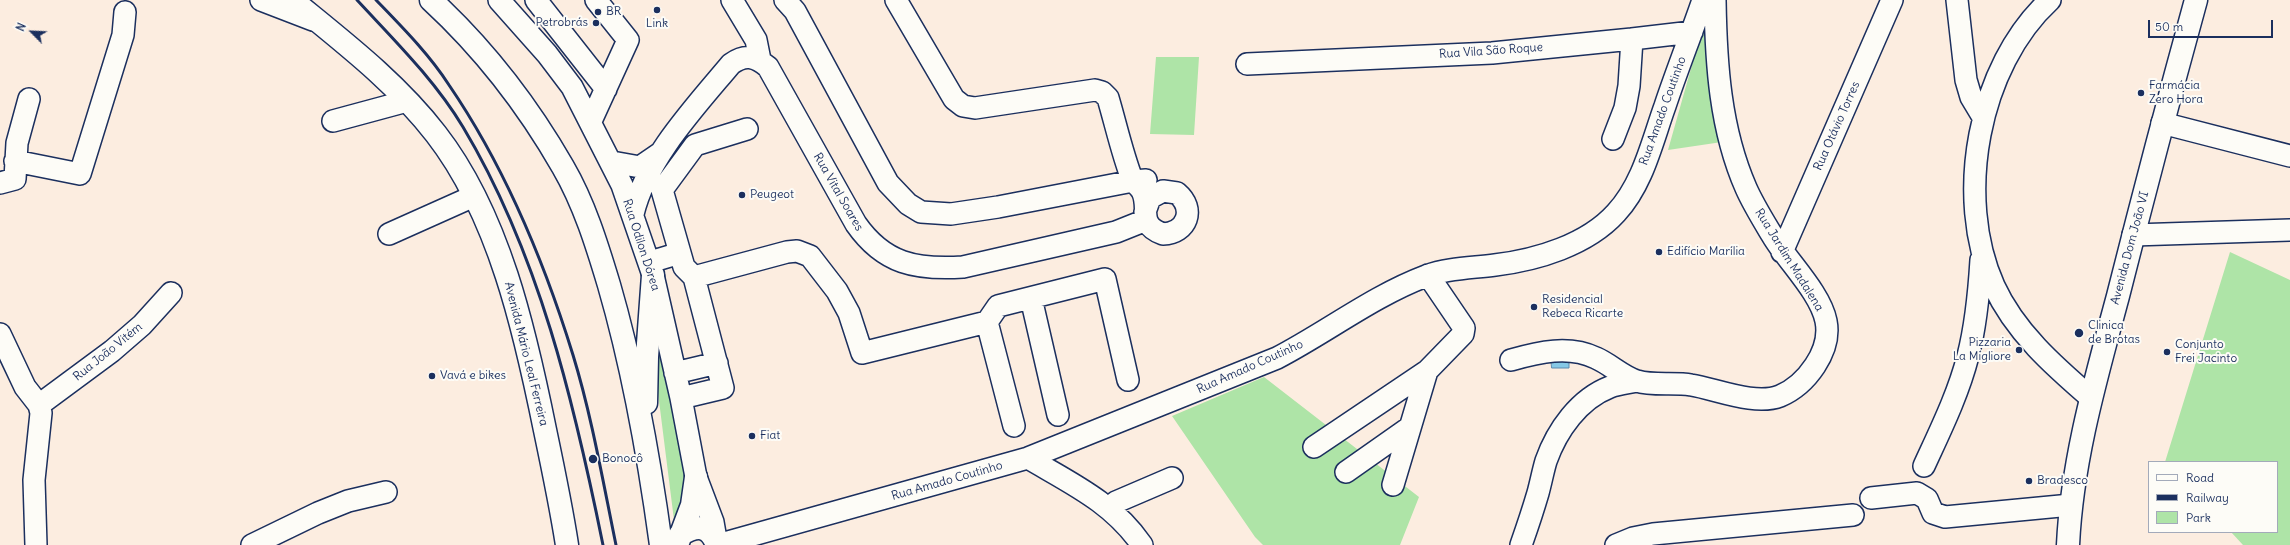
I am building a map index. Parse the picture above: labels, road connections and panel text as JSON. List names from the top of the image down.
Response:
{
  "streets": {
    "main road": ["Avenida Dom João VI", "Avenida Mário Leal Ferreira"],
    "street": [
      "Rua Vila São Roque",
      "Rua Amado Coutinho",
      "Rua Otávio Torres",
      "Rua Vital Soares",
      "Rua Odilon Dórea",
      "Rua Jardim Madalena",
      "Rua João Vitém"
    ]
  },
  "crossings": [
    ["Rua Vila São Roque", "Rua Amado Coutinho"],
    ["Rua Amado Coutinho", "Rua Odilon Dórea"],
    ["Rua Otávio Torres", "Rua Jardim Madalena"]
  ],
  "places": [
    "Link",
    "BR",
    "Petrobrás",
    "Farmácia Zero Hora",
    "Peugeot",
    "Edifício Marília",
    "Residencial Rebeca Ricarte",
    "Clinica de Brotas",
    "Pizzaria La Migliore",
    "Conjunto Frei Jacinto",
    "Vavá e bikes",
    "Fiat",
    "Bonocô",
    "Bradesco"
  ],
  "legend": ["Road", "Railway", "Park"],
  "scale_bar": "50 m",
  "north": "top left"
}
